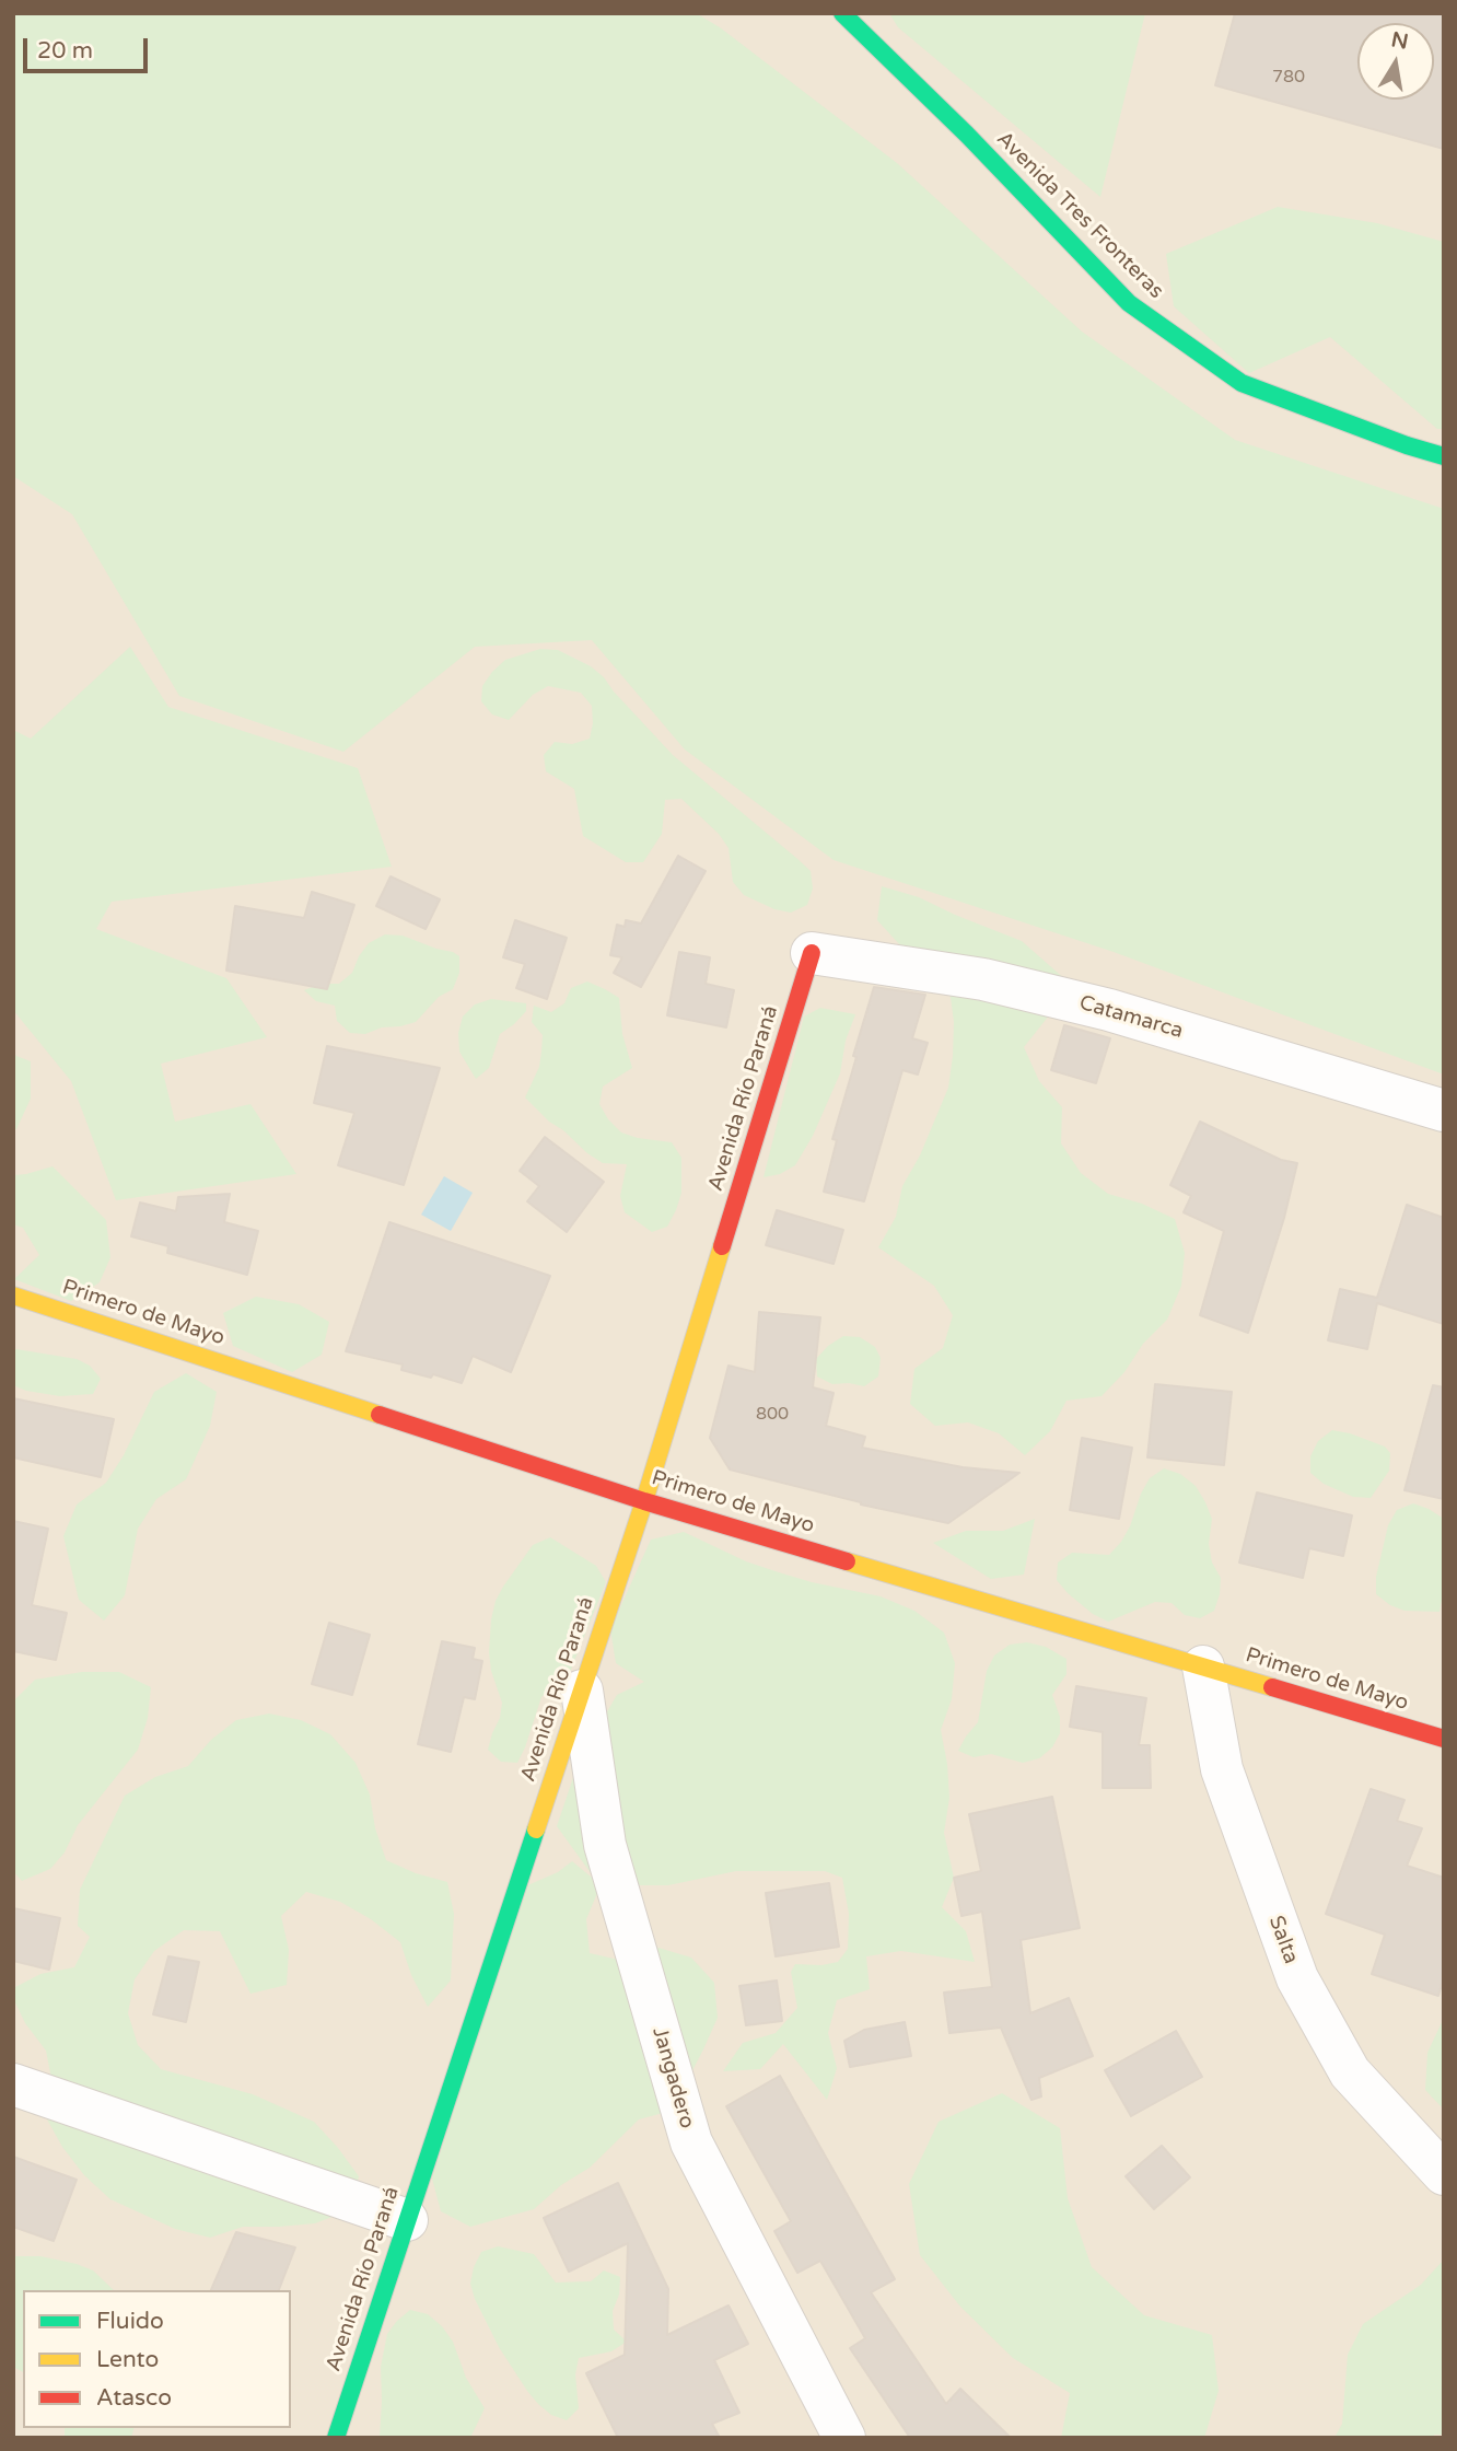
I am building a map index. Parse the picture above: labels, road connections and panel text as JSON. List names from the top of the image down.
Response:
{
  "streets": {
    "main road": ["Avenida Tres Fronteras", "Avenida Río Paraná", "Primero de Mayo"],
    "street": ["Catamarca", "Salta", "Jangadero"]
  },
  "crossings": [
    ["Catamarca", "Avenida Río Paraná"],
    ["Avenida Río Paraná", "Primero de Mayo"],
    ["Avenida Río Paraná", "Jangadero"],
    ["Primero de Mayo", "Salta"]
  ],
  "house_numbers": ["780", "800"],
  "legend": ["Fluido", "Lento", "Atasco"],
  "scale_bar": "20 m",
  "north": "top"
}
